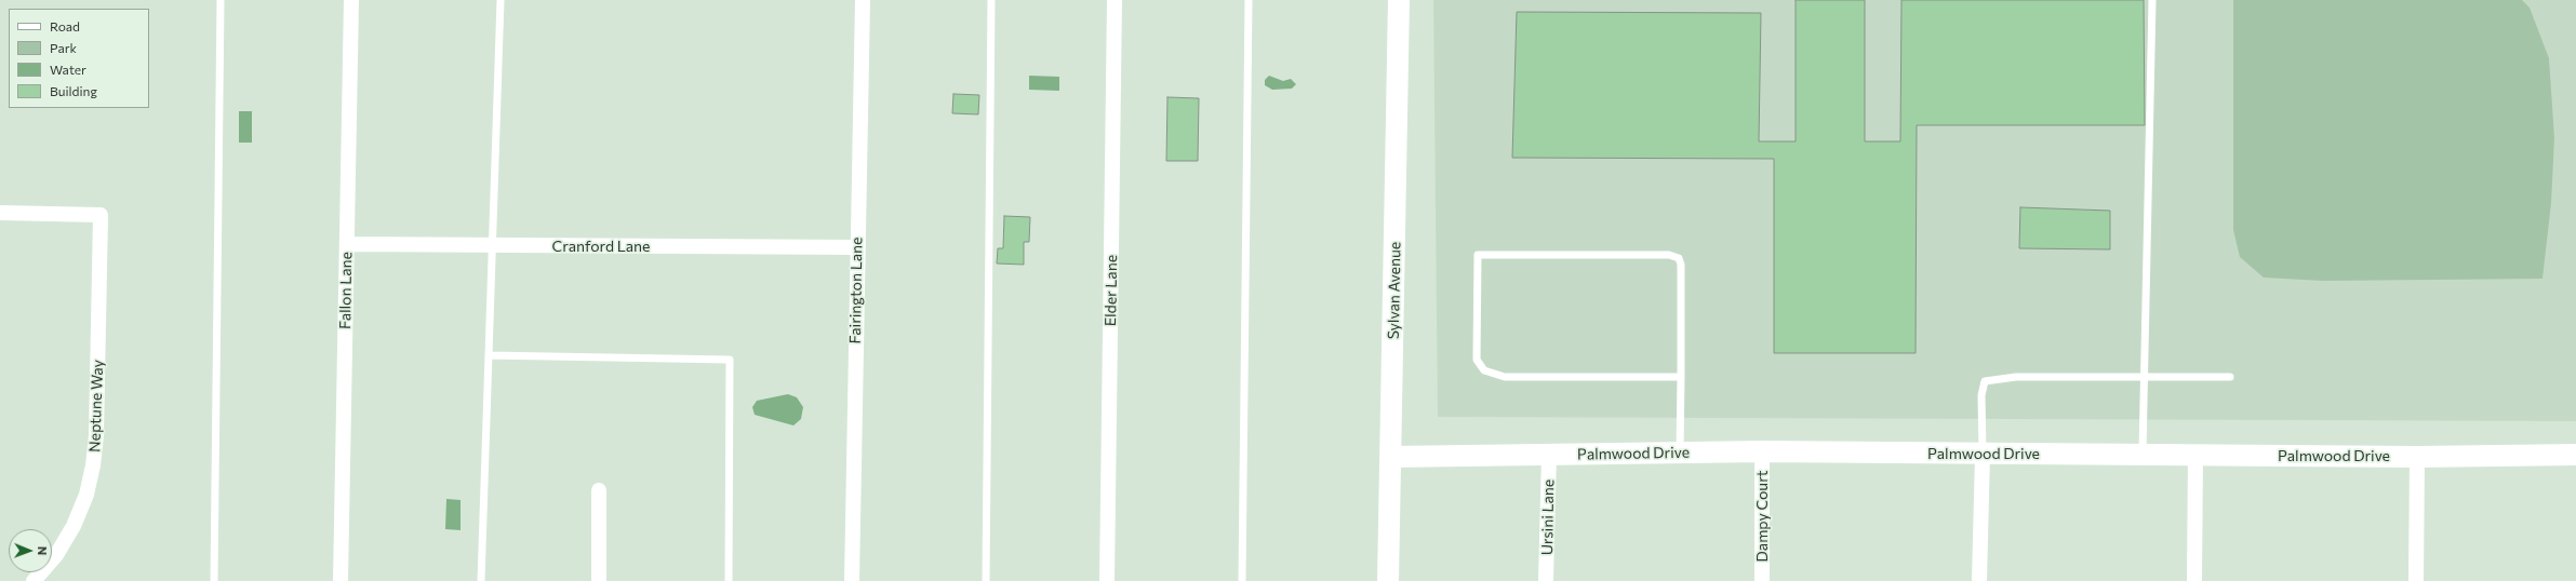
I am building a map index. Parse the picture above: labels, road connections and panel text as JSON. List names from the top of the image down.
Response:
{
  "streets": {
    "street": [
      "Cranford Lane",
      "Fallon Lane",
      "Fairington Lane",
      "Elder Lane",
      "Sylvan Avenue",
      "Neptune Way",
      "Palmwood Drive",
      "Dampy Court",
      "Ursini Lane"
    ]
  },
  "crossings": [
    ["Cranford Lane", "Fallon Lane"],
    ["Cranford Lane", "Fairington Lane"],
    ["Sylvan Avenue", "Palmwood Drive"],
    ["Palmwood Drive", "Dampy Court"],
    ["Palmwood Drive", "Ursini Lane"]
  ],
  "legend": [
    "Road",
    "Park",
    "Water",
    "Building"
  ],
  "north": "right"
}
